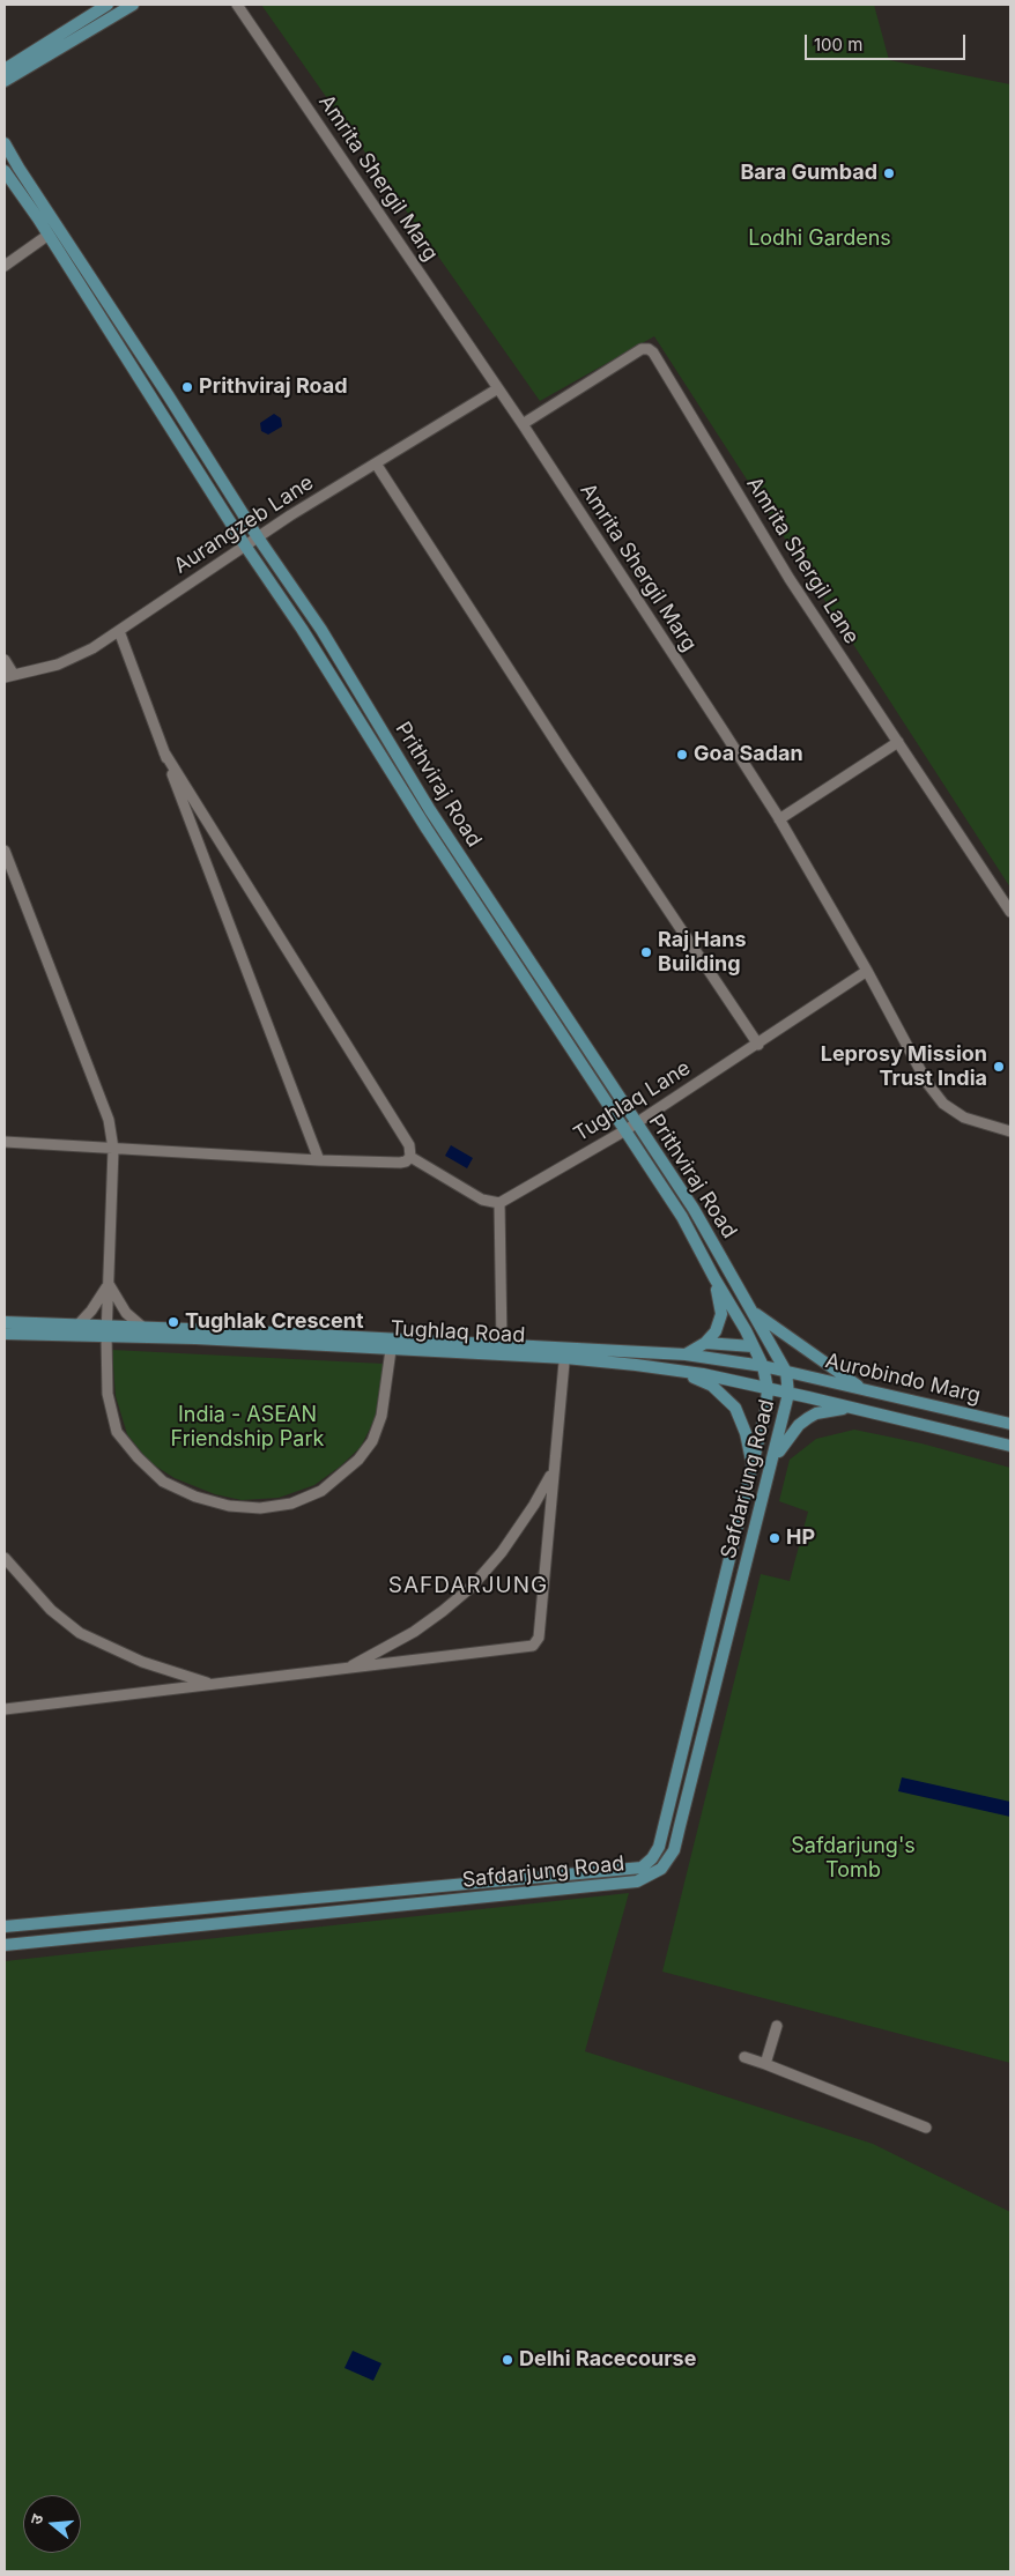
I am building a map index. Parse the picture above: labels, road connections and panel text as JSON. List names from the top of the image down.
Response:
{
  "streets": {
    "main road": [
      "Prithviraj Road",
      "Tughlaq Road",
      "Aurobindo Marg",
      "Safdarjung Road"
    ],
    "street": [
      "Amrita Shergil Marg",
      "Aurangzeb Lane",
      "Amrita Shergil Lane",
      "Tughlaq Lane"
    ]
  },
  "crossings": [
    ["Amrita Shergil Marg", "Aurangzeb Lane"],
    ["Amrita Shergil Marg", "Amrita Shergil Lane"],
    ["Amrita Shergil Marg", "Tughlaq Lane"],
    ["Aurangzeb Lane", "Prithviraj Road"],
    ["Prithviraj Road", "Tughlaq Lane"],
    ["Prithviraj Road", "Tughlaq Road"],
    ["Prithviraj Road", "Aurobindo Marg"],
    ["Prithviraj Road", "Safdarjung Road"],
    ["Tughlaq Road", "Aurobindo Marg"],
    ["Tughlaq Road", "Safdarjung Road"],
    ["Aurobindo Marg", "Safdarjung Road"]
  ],
  "districts": ["SAFDARJUNG"],
  "parks": ["Lodhi Gardens", "India - ASEAN Friendship Park", "Safdarjung's Tomb"],
  "places": [
    "Bara Gumbad",
    "Prithviraj Road",
    "Goa Sadan",
    "Raj Hans Building",
    "Leprosy Mission Trust India",
    "Tughlak Crescent",
    "HP",
    "Delhi Racecourse"
  ],
  "scale_bar": "100 m",
  "north": "left"
}
